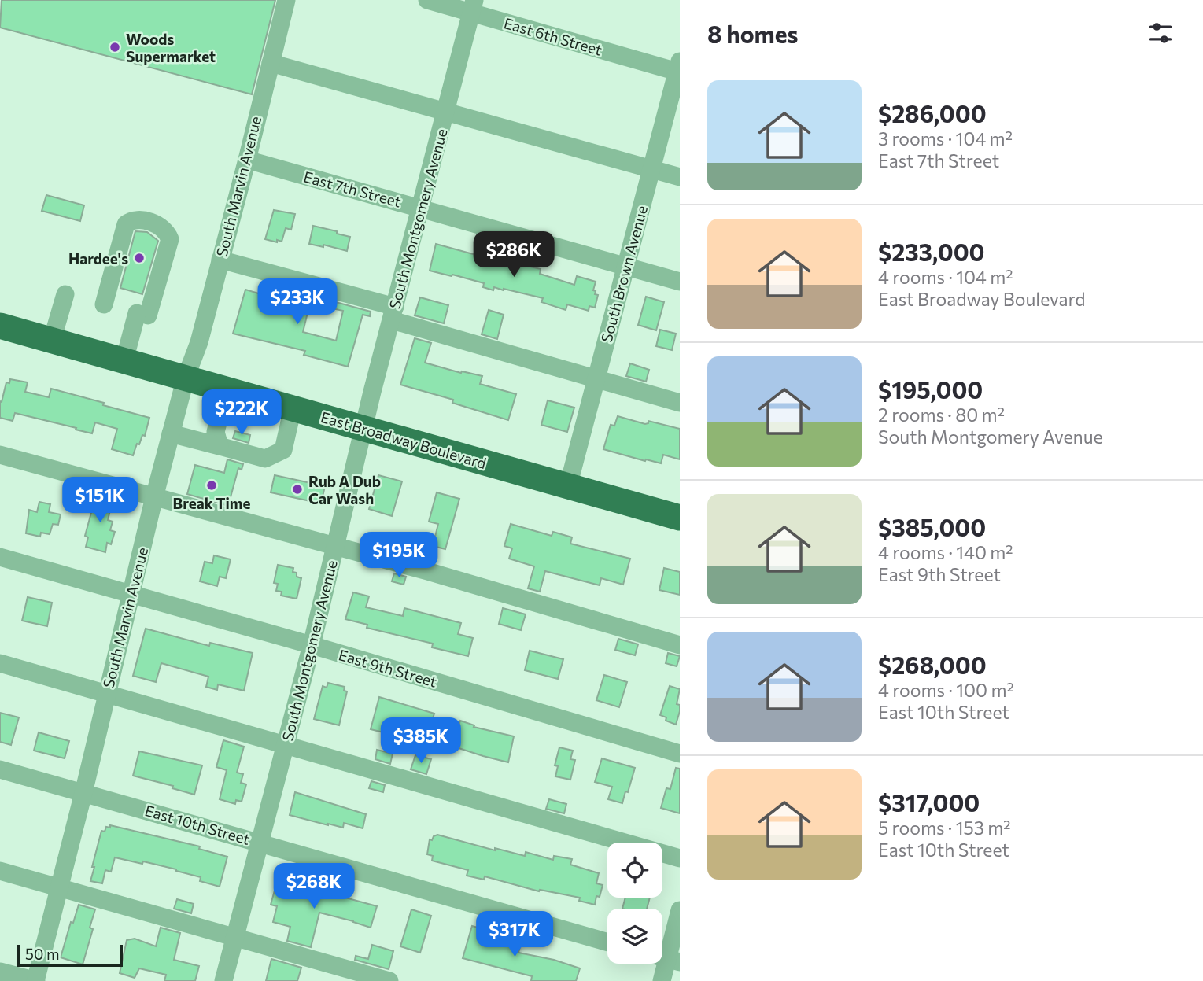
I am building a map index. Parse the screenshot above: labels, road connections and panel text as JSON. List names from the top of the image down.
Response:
{
  "streets": {
    "highway": ["East Broadway Boulevard"],
    "street": [
      "East 6th Street",
      "South Marvin Avenue",
      "East 7th Street",
      "South Montgomery Avenue",
      "South Brown Avenue",
      "East 9th Street",
      "East 10th Street"
    ]
  },
  "crossings": [
    ["East 6th Street", "South Montgomery Avenue"],
    ["East 6th Street", "South Brown Avenue"],
    ["South Marvin Avenue", "East 7th Street"],
    ["South Marvin Avenue", "East Broadway Boulevard"],
    ["South Marvin Avenue", "East 9th Street"],
    ["South Marvin Avenue", "East 10th Street"],
    ["East 7th Street", "South Montgomery Avenue"],
    ["East 7th Street", "South Brown Avenue"],
    ["South Montgomery Avenue", "East Broadway Boulevard"],
    ["South Montgomery Avenue", "East 9th Street"],
    ["South Montgomery Avenue", "East 10th Street"],
    ["South Brown Avenue", "East Broadway Boulevard"]
  ],
  "places": [
    "Woods Supermarket",
    "Hardee's",
    "Break Time",
    "Rub A Dub Car Wash"
  ],
  "scale_bar": "50 m",
  "page": {
    "heading": "8 homes",
    "list": [
      {
        "name": "$286,000",
        "note": "3 rooms · 104 m² · East 7th Street"
      },
      {
        "name": "$233,000",
        "note": "4 rooms · 104 m² · East Broadway Boulevard"
      },
      {
        "name": "$195,000",
        "note": "2 rooms · 80 m² · South Montgomery Avenue"
      },
      {
        "name": "$385,000",
        "note": "4 rooms · 140 m² · East 9th Street"
      },
      {
        "name": "$268,000",
        "note": "4 rooms · 100 m² · East 10th Street"
      },
      {
        "name": "$317,000",
        "note": "5 rooms · 153 m² · East 10th Street"
      }
    ],
    "price": [
      "$286K",
      "$233K",
      "$222K",
      "$151K",
      "$195K",
      "$385K",
      "$268K",
      "$317K"
    ],
    "scale": "50 m"
  }
}
